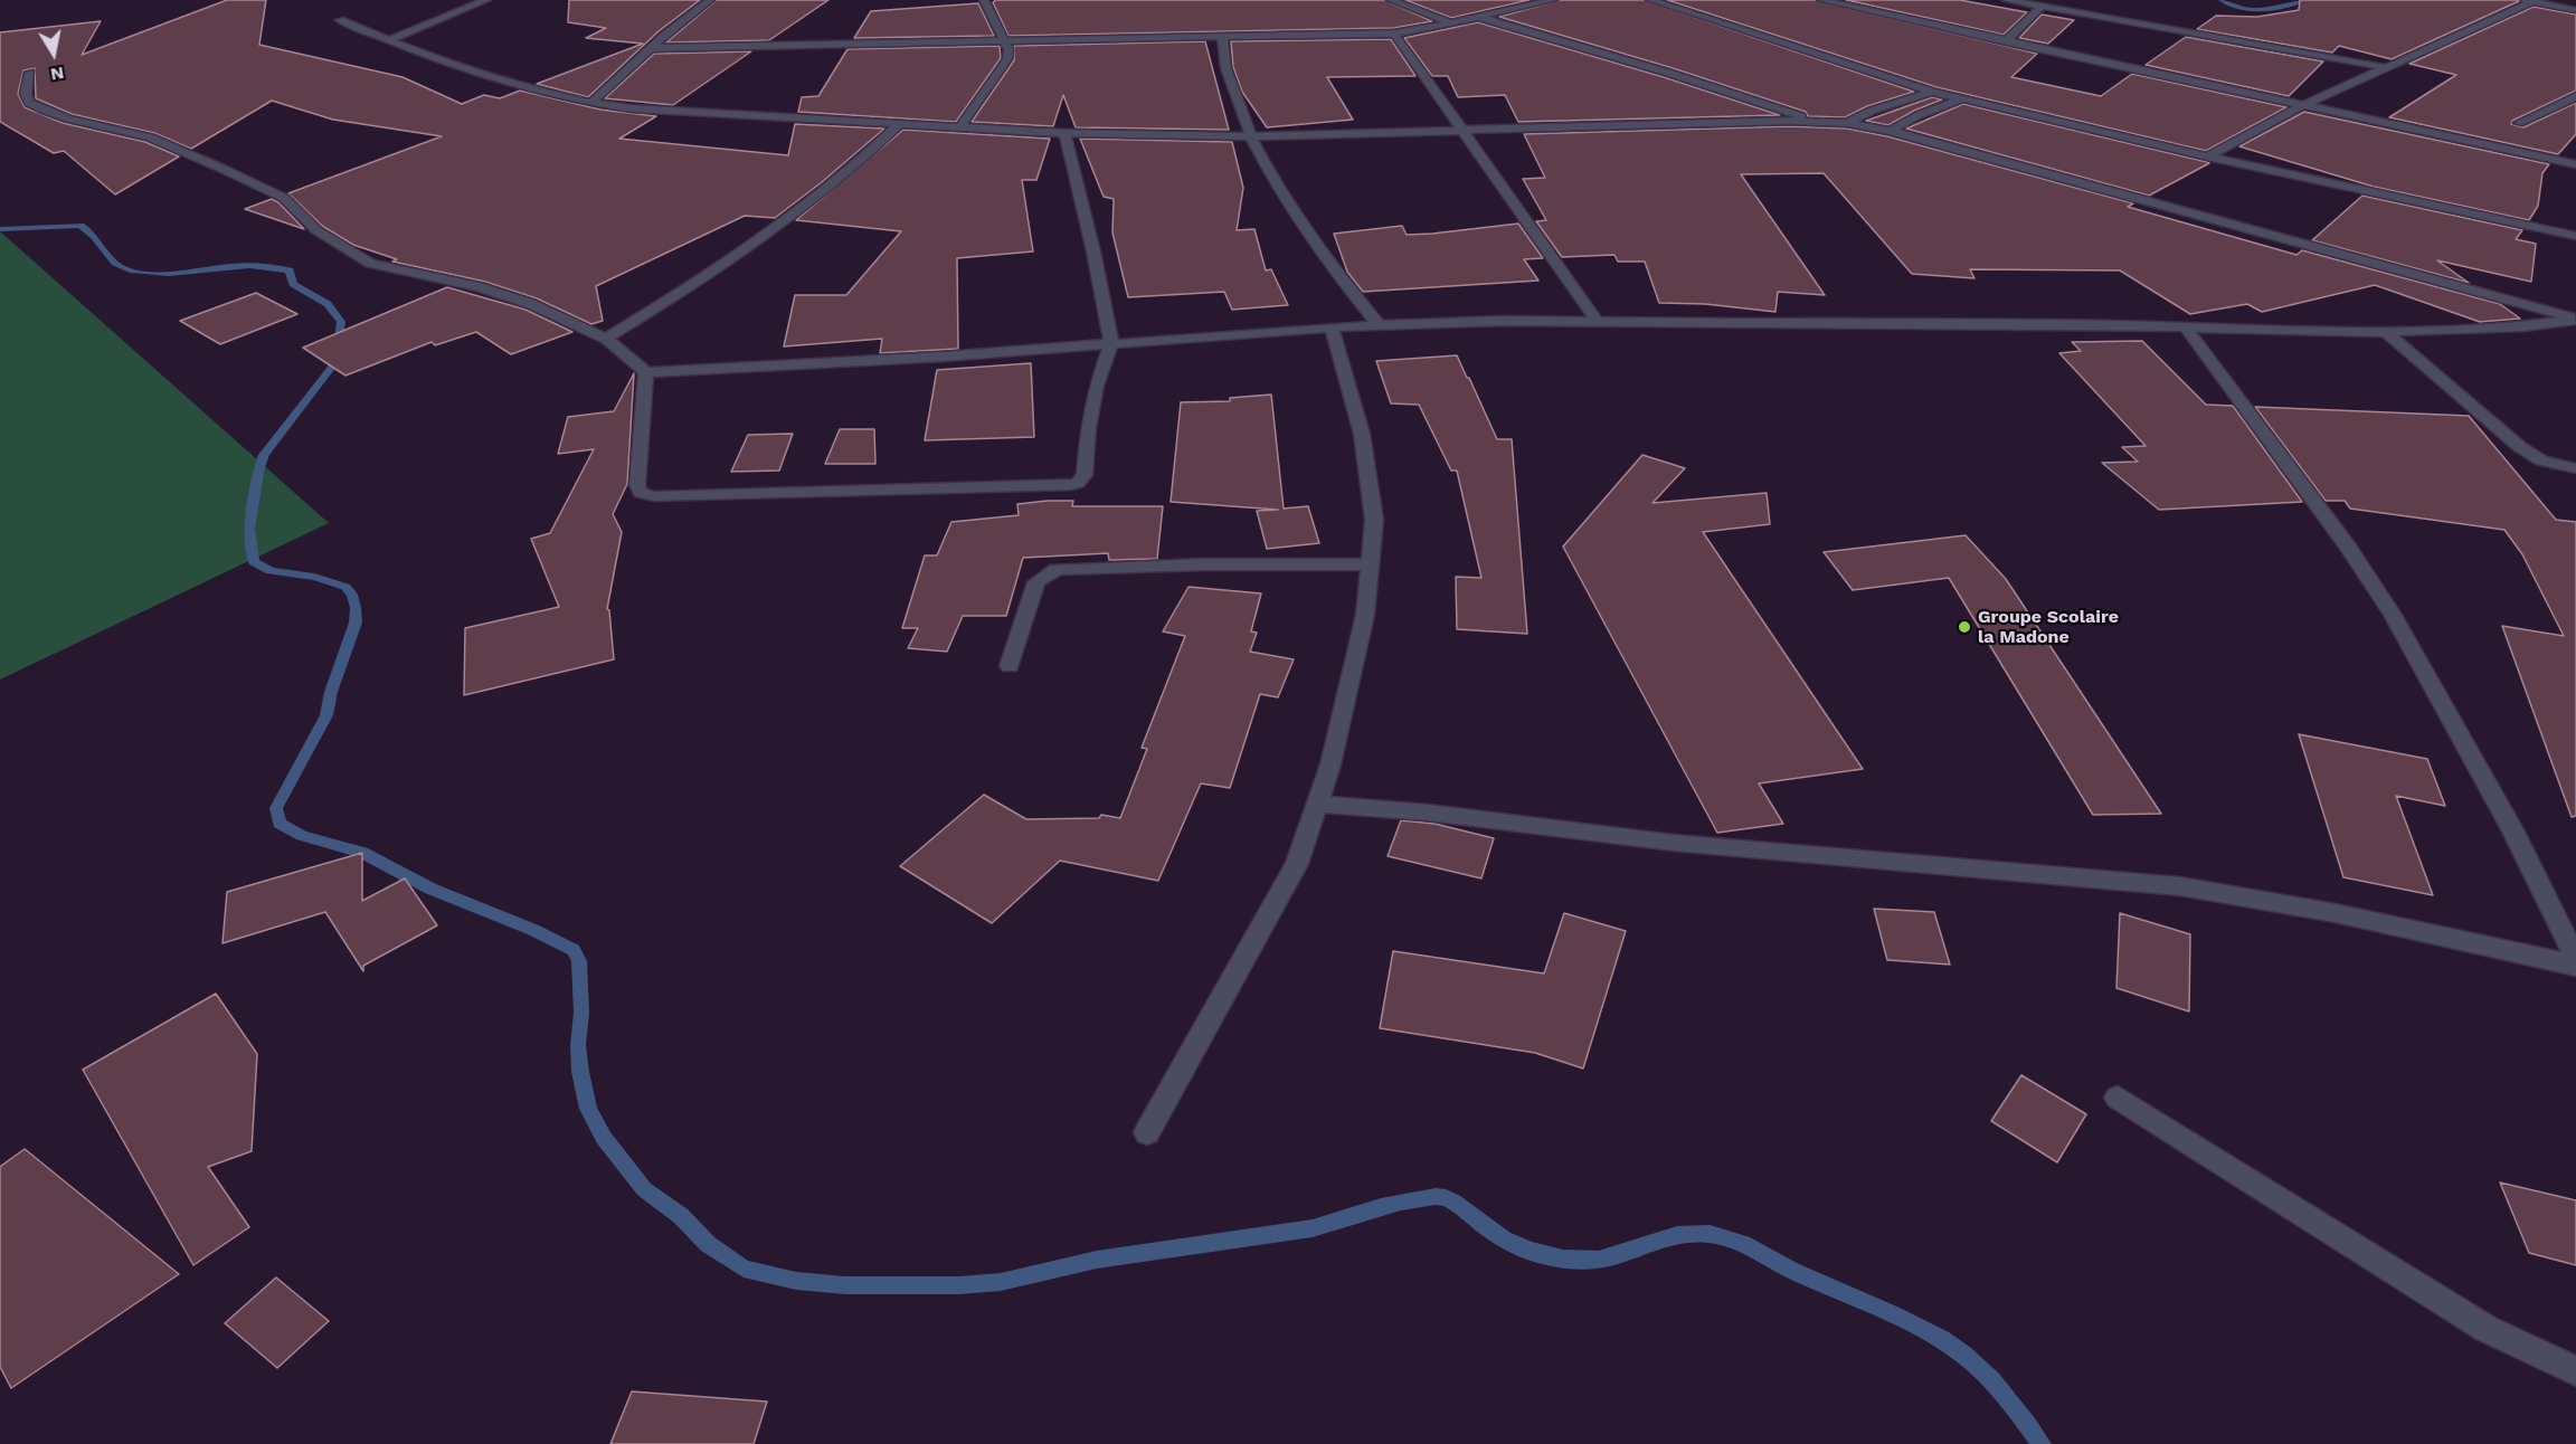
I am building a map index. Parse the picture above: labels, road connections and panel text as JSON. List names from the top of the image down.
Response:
{
  "places": ["Groupe Scolaire la Madone"],
  "north": "bottom"
}
